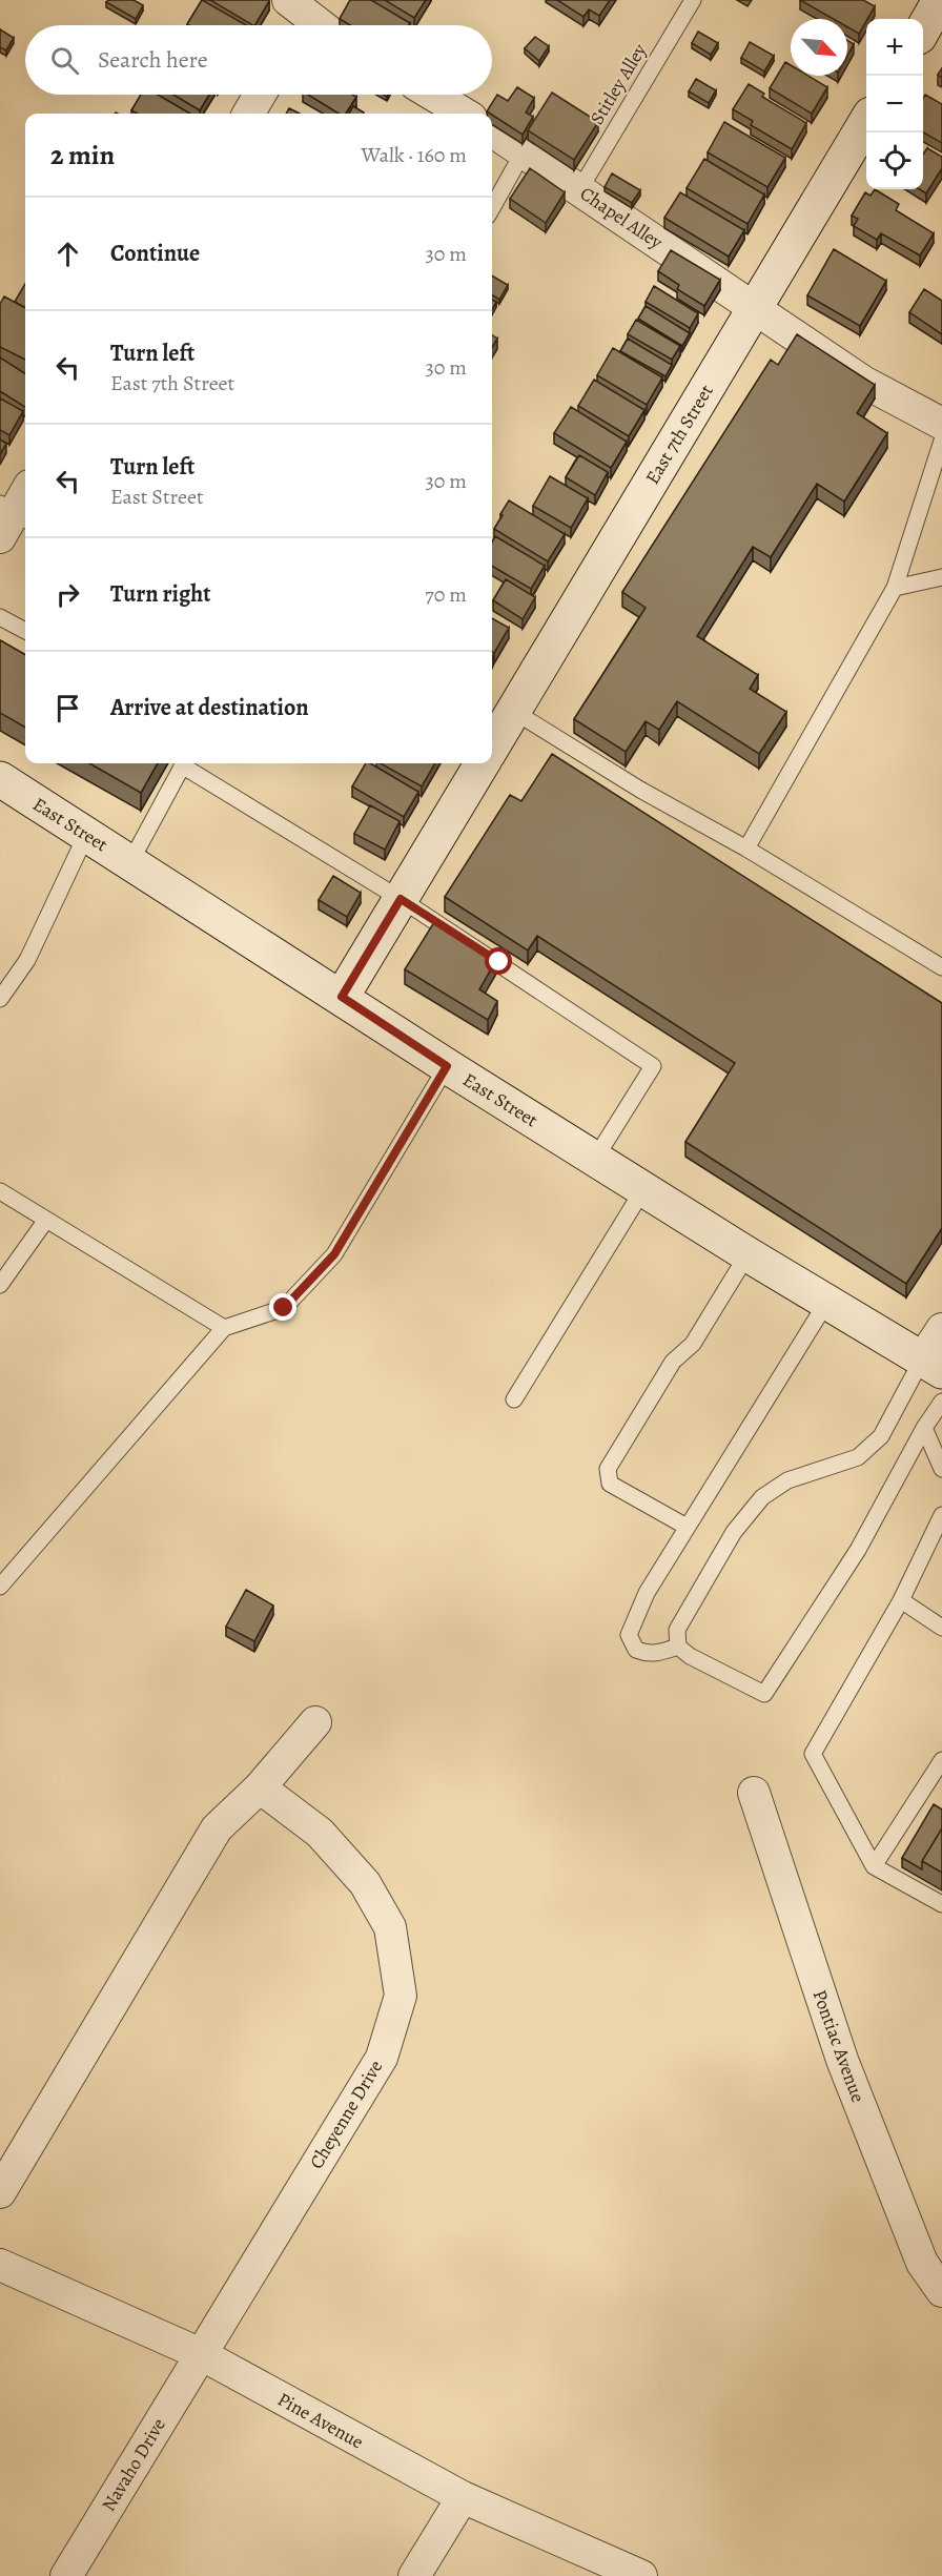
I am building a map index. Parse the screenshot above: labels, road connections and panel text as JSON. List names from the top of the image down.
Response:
{
  "streets": {
    "main road": ["East 7th Street", "East Street"],
    "street": [
      "Chapel Alley",
      "Pontiac Avenue",
      "Cheyenne Drive",
      "Pine Avenue",
      "Navaho Drive"
    ],
    "lane": ["Stitley Alley"]
  },
  "crossings": [
    ["Stitley Alley", "Chapel Alley"],
    ["Chapel Alley", "East 7th Street"],
    ["Cheyenne Drive", "Pine Avenue"],
    ["Cheyenne Drive", "Navaho Drive"],
    ["Pine Avenue", "Navaho Drive"]
  ],
  "north": "bottom right",
  "page": {
    "map_buttons": ["+", "−"],
    "search": "Search here",
    "heading": ["2 min", "Walk · 160 m"],
    "list": [
      ["Continue", "30 m"],
      ["Turn left", "East 7th Street", "30 m"],
      ["Turn left", "East Street", "30 m"],
      ["Turn right", "70 m"],
      "Arrive at destination"
    ]
  }
}
